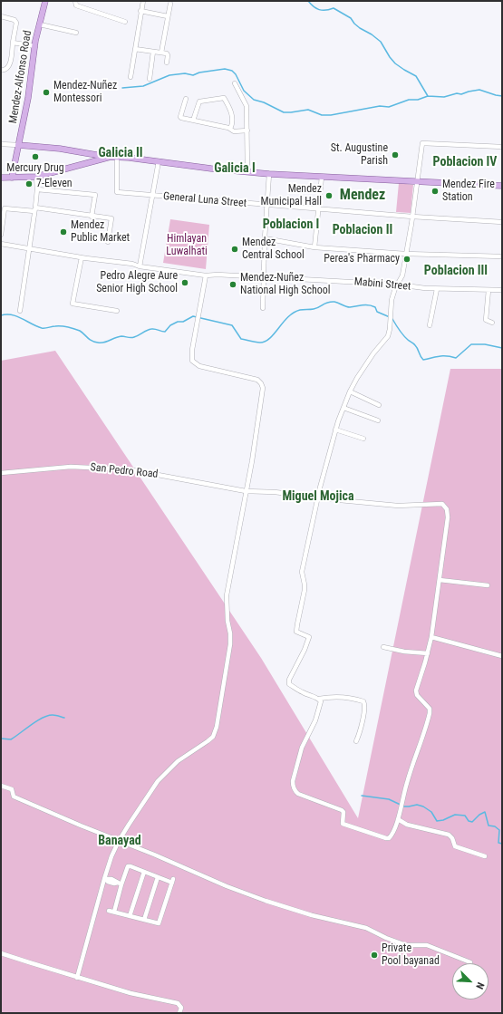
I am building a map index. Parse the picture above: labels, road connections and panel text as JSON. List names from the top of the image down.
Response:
{
  "streets": {
    "main road": ["Mendez-Alfonso Road"],
    "street": ["General Luna Street", "Mabini Street", "San Pedro Road"]
  },
  "districts": [
    "Galicia II",
    "Poblacion IV",
    "Galicia I",
    "Mendez",
    "Poblacion I",
    "Poblacion II",
    "Poblacion III",
    "Miguel Mojica",
    "Banayad"
  ],
  "parks": ["Himlayan Luwalhati"],
  "places": [
    "Mendez-Nuñez Montessori",
    "St. Augustine Parish",
    "Mercury Drug",
    "7-Eleven",
    "Mendez Fire Station",
    "Mendez Municipal Hall",
    "Mendez Public Market",
    "Mendez Central School",
    "Perea's Pharmacy",
    "Pedro Alegre Aure Senior High School",
    "Mendez-Nuñez National High School",
    "Private Pool bayanad"
  ],
  "north": "bottom right"
}
